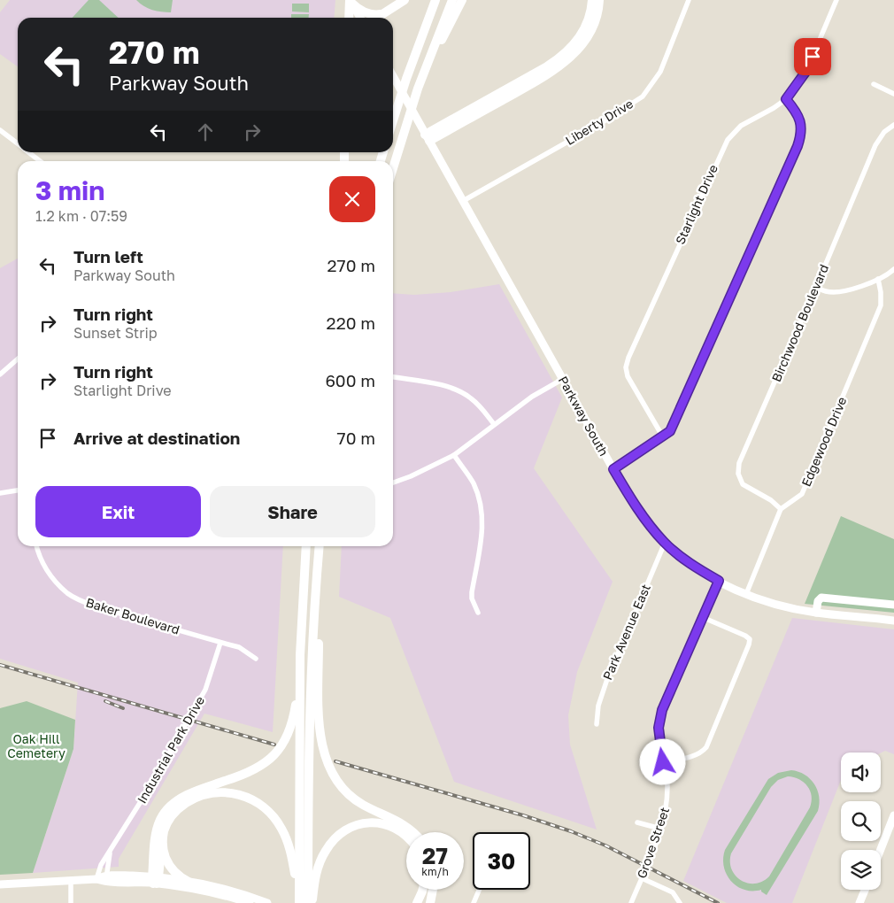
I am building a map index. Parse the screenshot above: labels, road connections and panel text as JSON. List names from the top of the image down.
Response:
{
  "streets": {
    "main road": ["Parkway South"],
    "street": [
      "Liberty Drive",
      "Starlight Drive",
      "Birchwood Boulevard",
      "Edgewood Drive",
      "Baker Boulevard",
      "Park Avenue East",
      "Industrial Park Drive",
      "Grove Street"
    ]
  },
  "crossings": [
    ["Liberty Drive", "Parkway South"],
    ["Birchwood Boulevard", "Edgewood Drive"],
    ["Parkway South", "Park Avenue East"],
    ["Parkway South", "Grove Street"],
    ["Baker Boulevard", "Industrial Park Drive"]
  ],
  "parks": ["Oak Hill Cemetery"],
  "page": {
    "turn": ["270 m", "Parkway South"],
    "heading": ["3 min", "1.2 km · 07:59"],
    "list": [
      {
        "name": "Turn left",
        "note": "Parkway South",
        "value": "270 m"
      },
      {
        "name": "Turn right",
        "note": "Sunset Strip",
        "value": "220 m"
      },
      {
        "name": "Turn right",
        "note": "Starlight Drive",
        "value": "600 m"
      },
      {
        "name": "Arrive at destination",
        "value": "70 m"
      }
    ],
    "buttons": ["Exit", "Share"],
    "speed": "27 km/h",
    "limit": "30"
  }
}
